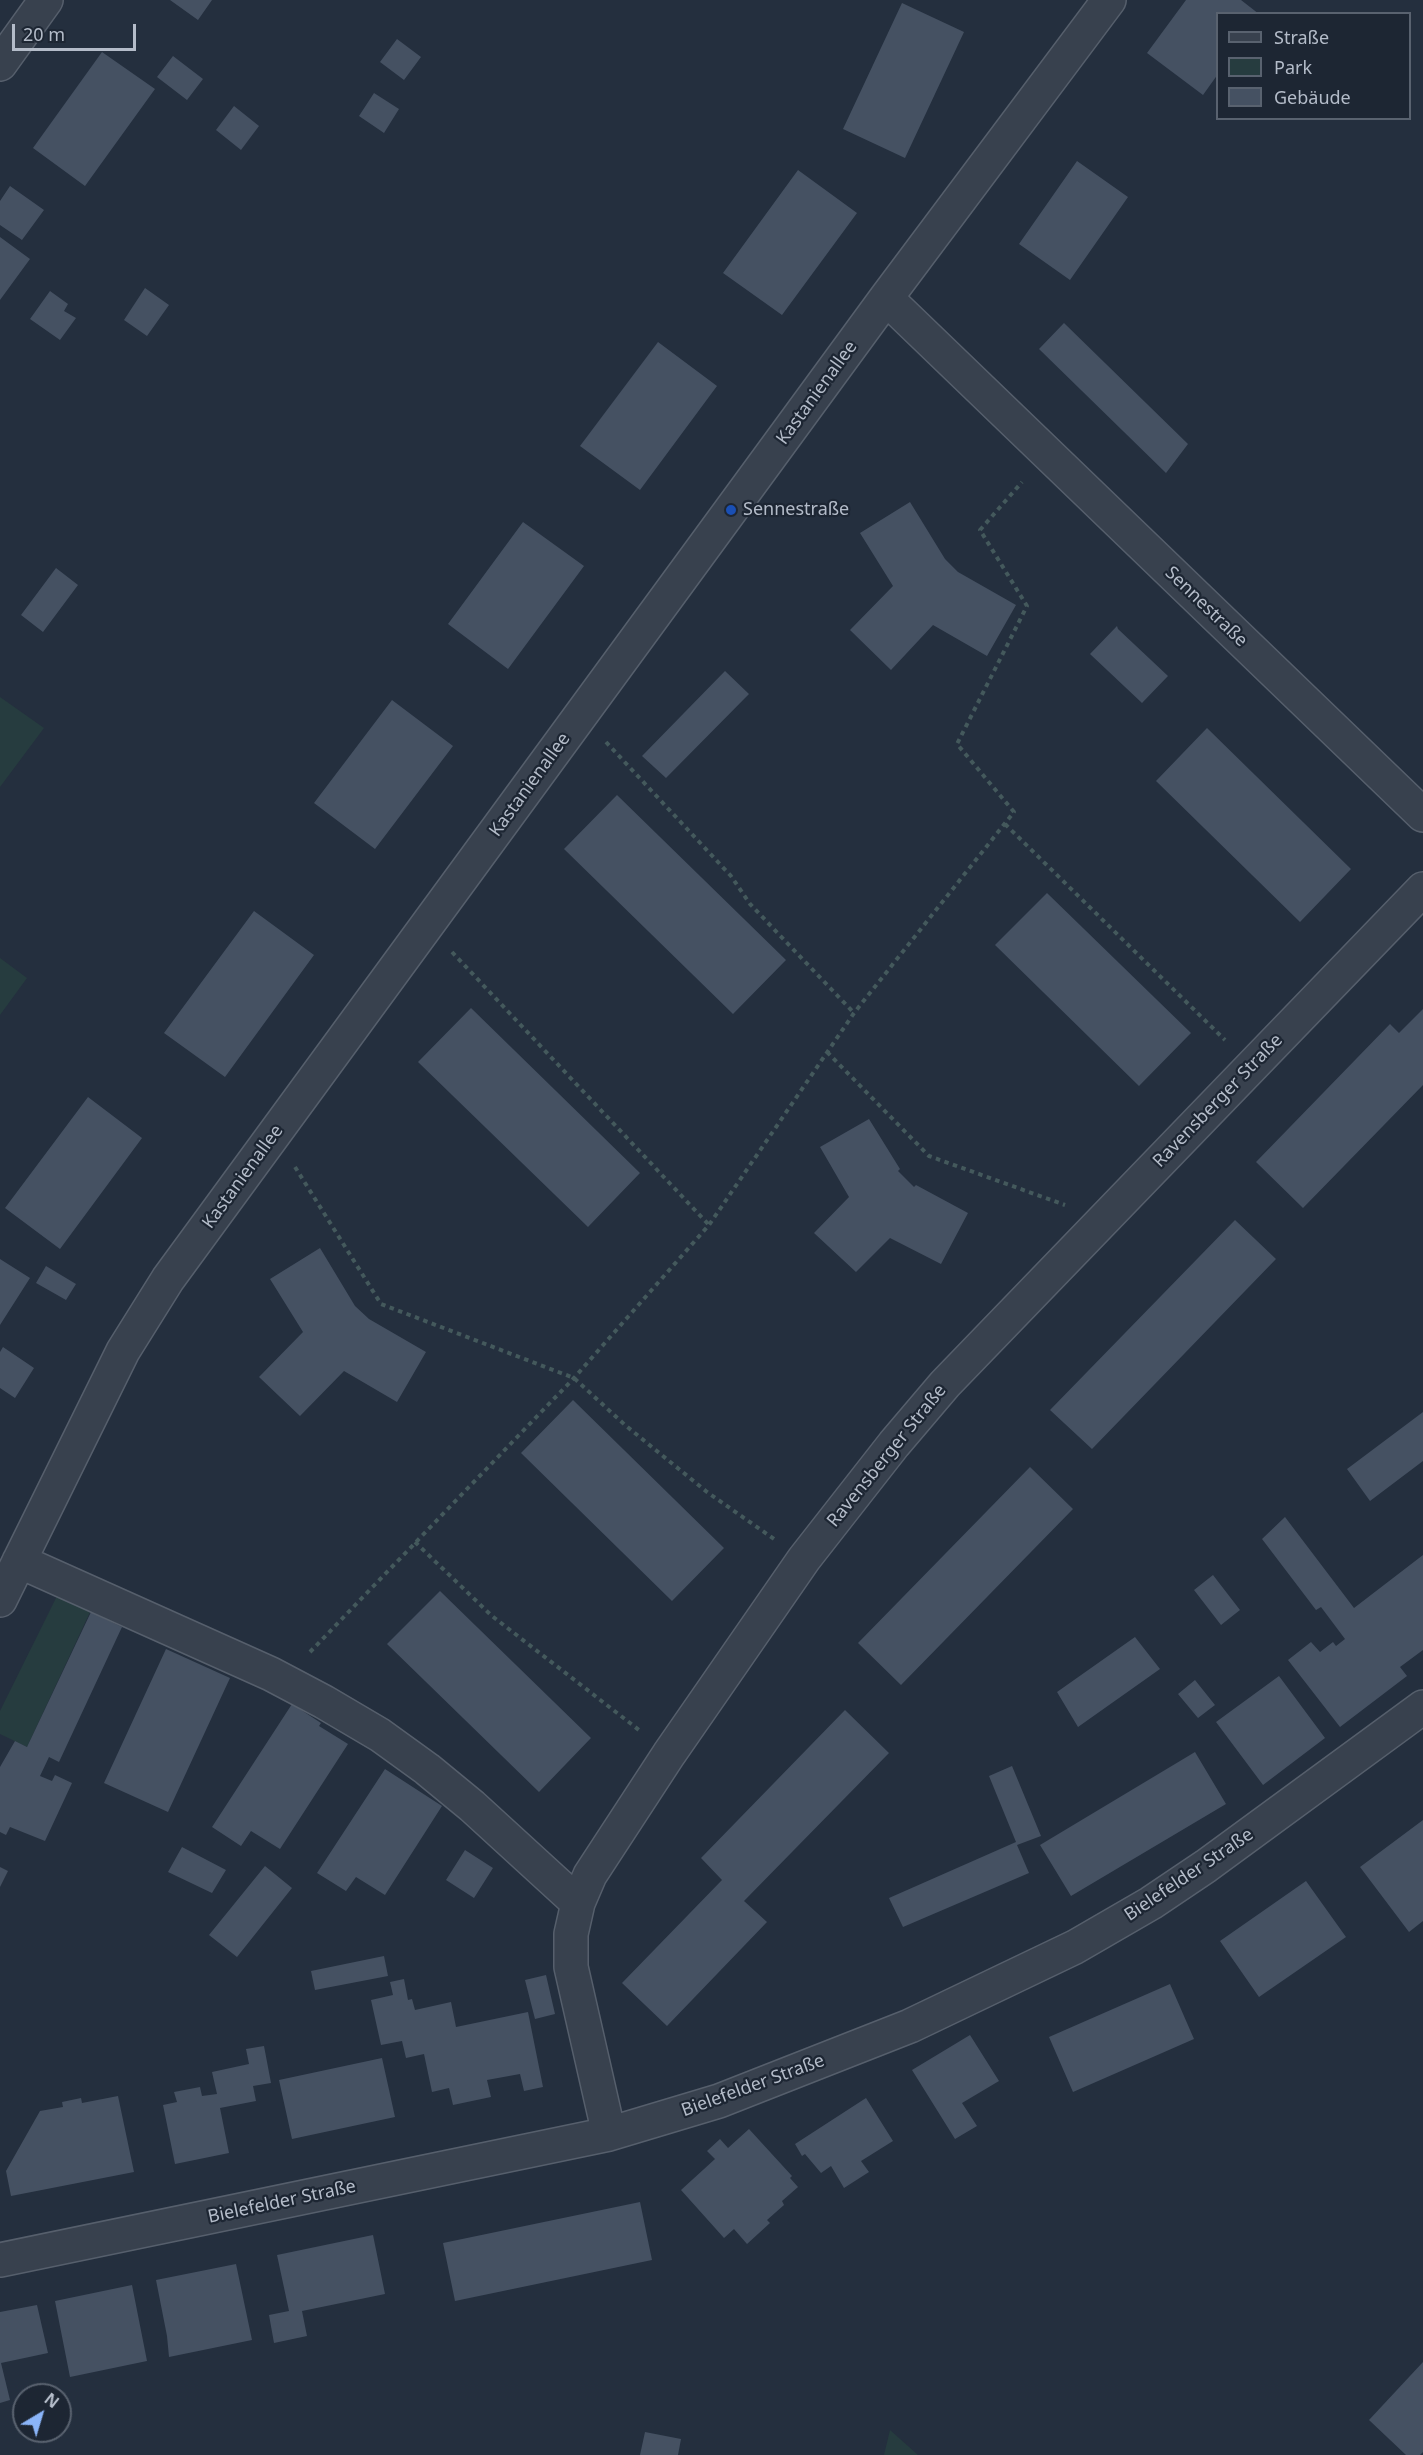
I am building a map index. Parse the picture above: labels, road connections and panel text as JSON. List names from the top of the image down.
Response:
{
  "streets": {
    "street": [
      "Kastanienallee",
      "Sennestraße",
      "Ravensberger Straße",
      "Bielefelder Straße"
    ]
  },
  "crossings": [
    ["Kastanienallee", "Sennestraße"],
    ["Ravensberger Straße", "Bielefelder Straße"]
  ],
  "places": ["Sennestraße"],
  "legend": ["Straße", "Park", "Gebäude"],
  "scale_bar": "20 m",
  "north": "top right"
}
